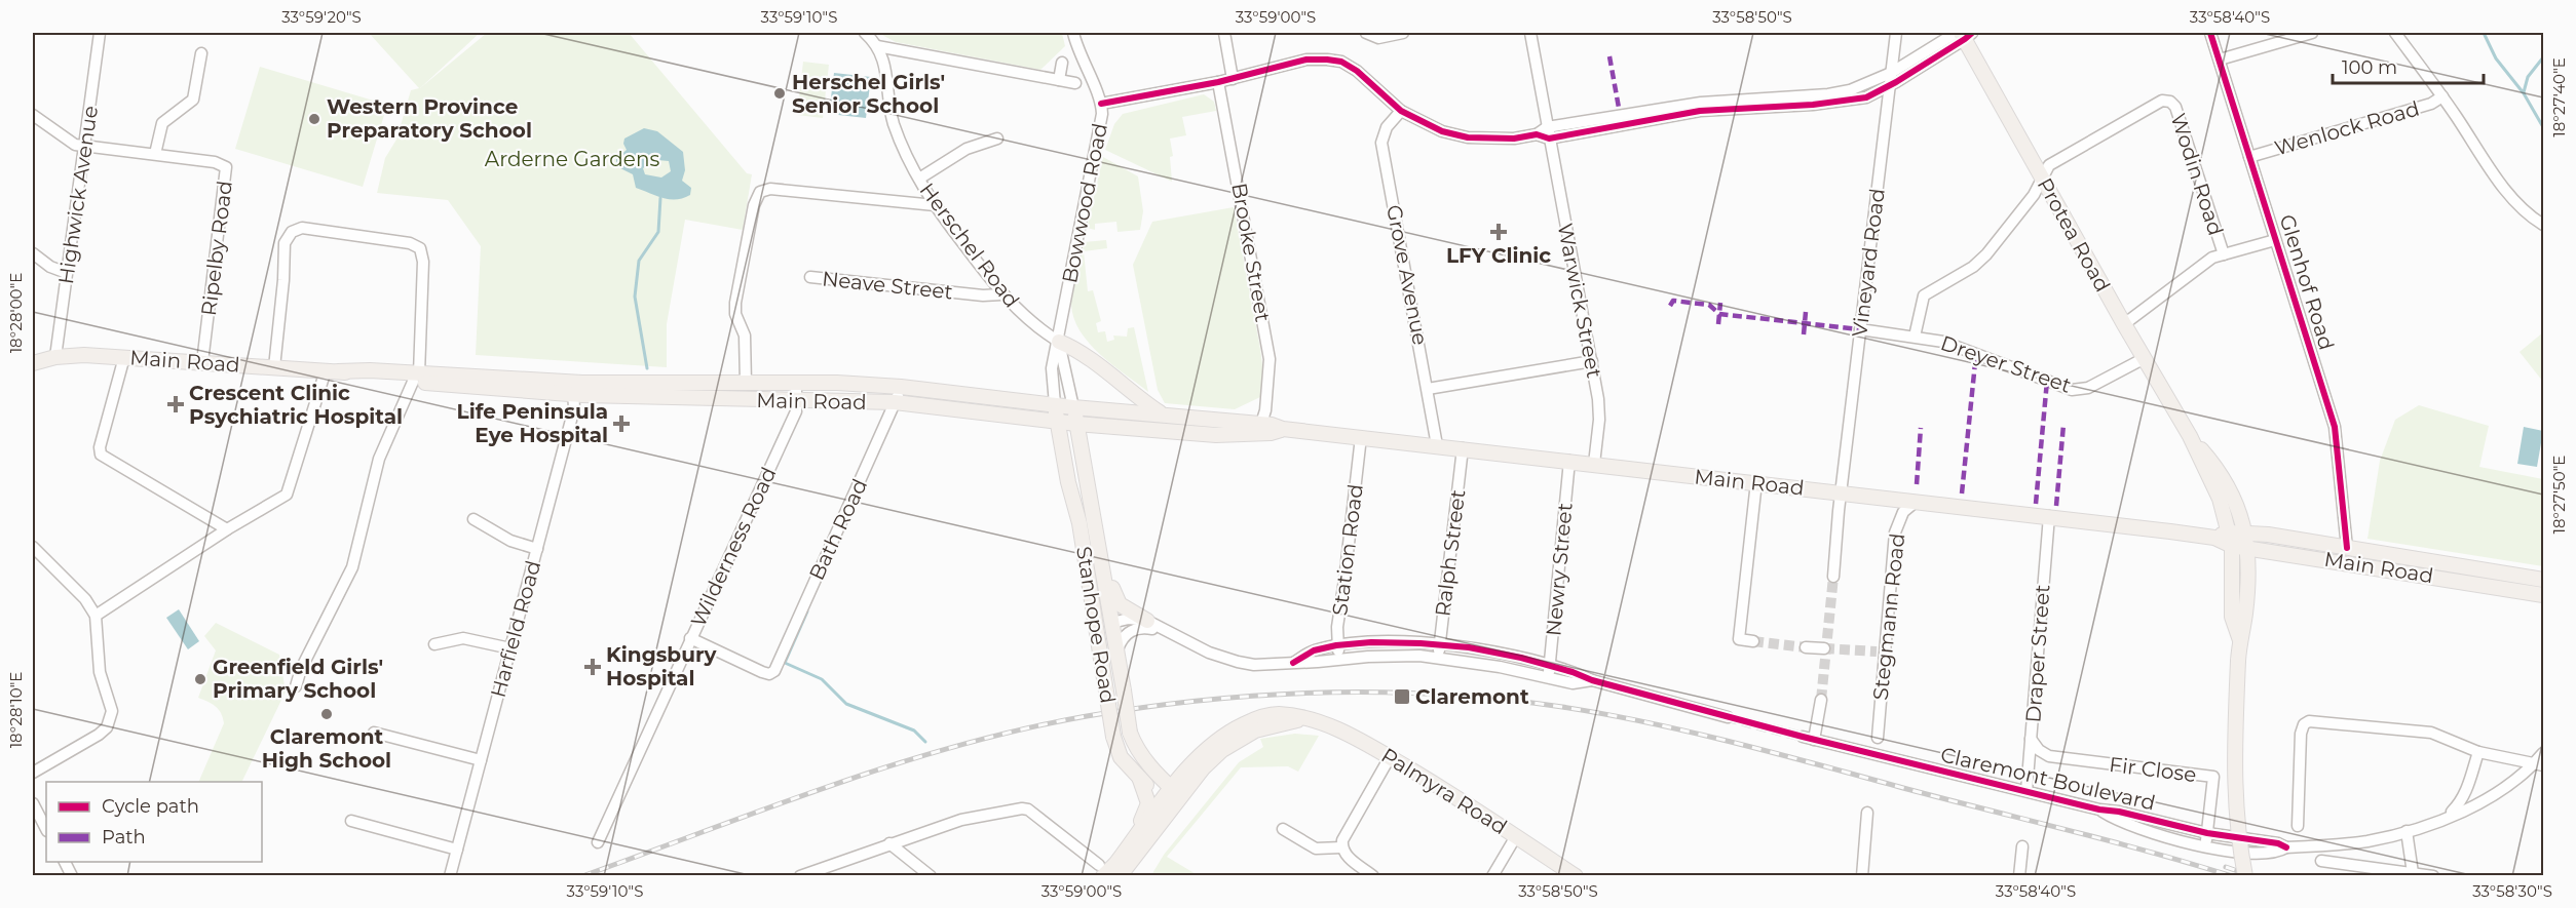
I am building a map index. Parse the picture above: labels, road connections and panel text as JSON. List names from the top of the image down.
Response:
{
  "streets": {
    "main road": [
      "Bowwood Road",
      "Protea Road",
      "Main Road",
      "Stanhope Road",
      "Palmyra Road"
    ],
    "street": [
      "Wenlock Road",
      "Wodin Road",
      "Highwick Avenue",
      "Herschel Road",
      "Ripelby Road",
      "Brooke Street",
      "Vineyard Road",
      "Grove Avenue",
      "Glenhof Road",
      "Neave Street",
      "Warwick Street",
      "Dreyer Street",
      "Bath Road",
      "Wilderness Road",
      "Station Road",
      "Ralph Street",
      "Newry Street",
      "Stegmann Road",
      "Harfield Road",
      "Draper Street",
      "Fir Close",
      "Claremont Boulevard"
    ]
  },
  "crossings": [
    ["Wenlock Road", "Glenhof Road"],
    ["Wodin Road", "Protea Road"],
    ["Highwick Avenue", "Ripelby Road"],
    ["Highwick Avenue", "Main Road"],
    ["Bowwood Road", "Herschel Road"],
    ["Bowwood Road", "Main Road"],
    ["Bowwood Road", "Stanhope Road"],
    ["Protea Road", "Main Road"],
    ["Protea Road", "Dreyer Street"],
    ["Herschel Road", "Neave Street"],
    ["Ripelby Road", "Main Road"],
    ["Brooke Street", "Main Road"],
    ["Vineyard Road", "Main Road"],
    ["Vineyard Road", "Dreyer Street"],
    ["Grove Avenue", "Main Road"],
    ["Glenhof Road", "Main Road"],
    ["Warwick Street", "Main Road"],
    ["Main Road", "Bath Road"],
    ["Main Road", "Wilderness Road"],
    ["Main Road", "Station Road"],
    ["Main Road", "Ralph Street"],
    ["Main Road", "Newry Street"],
    ["Main Road", "Stegmann Road"],
    ["Main Road", "Stanhope Road"],
    ["Main Road", "Harfield Road"],
    ["Main Road", "Draper Street"],
    ["Bath Road", "Wilderness Road"],
    ["Stanhope Road", "Palmyra Road"],
    ["Draper Street", "Fir Close"],
    ["Draper Street", "Claremont Boulevard"],
    ["Fir Close", "Claremont Boulevard"]
  ],
  "parks": ["Arderne Gardens"],
  "places": {
    "other": [
      "Herschel Girls' Senior School",
      "Western Province Preparatory School",
      "Greenfield Girls' Primary School",
      "Claremont High School"
    ],
    "health": [
      "LFY Clinic",
      "Crescent Clinic Psychiatric Hospital",
      "Life Peninsula Eye Hospital",
      "Kingsbury Hospital"
    ],
    "transit": ["Claremont"]
  },
  "legend": ["Cycle path", "Path"],
  "scale_bar": "100 m",
  "coordinates": [
    "33°59'20\"S",
    "33°59'10\"S",
    "33°59'00\"S",
    "33°58'50\"S",
    "33°58'40\"S",
    "18°27'40\"E",
    "18°28'00\"E",
    "18°27'50\"E",
    "18°28'10\"E",
    "33°58'30\"S"
  ]
}
